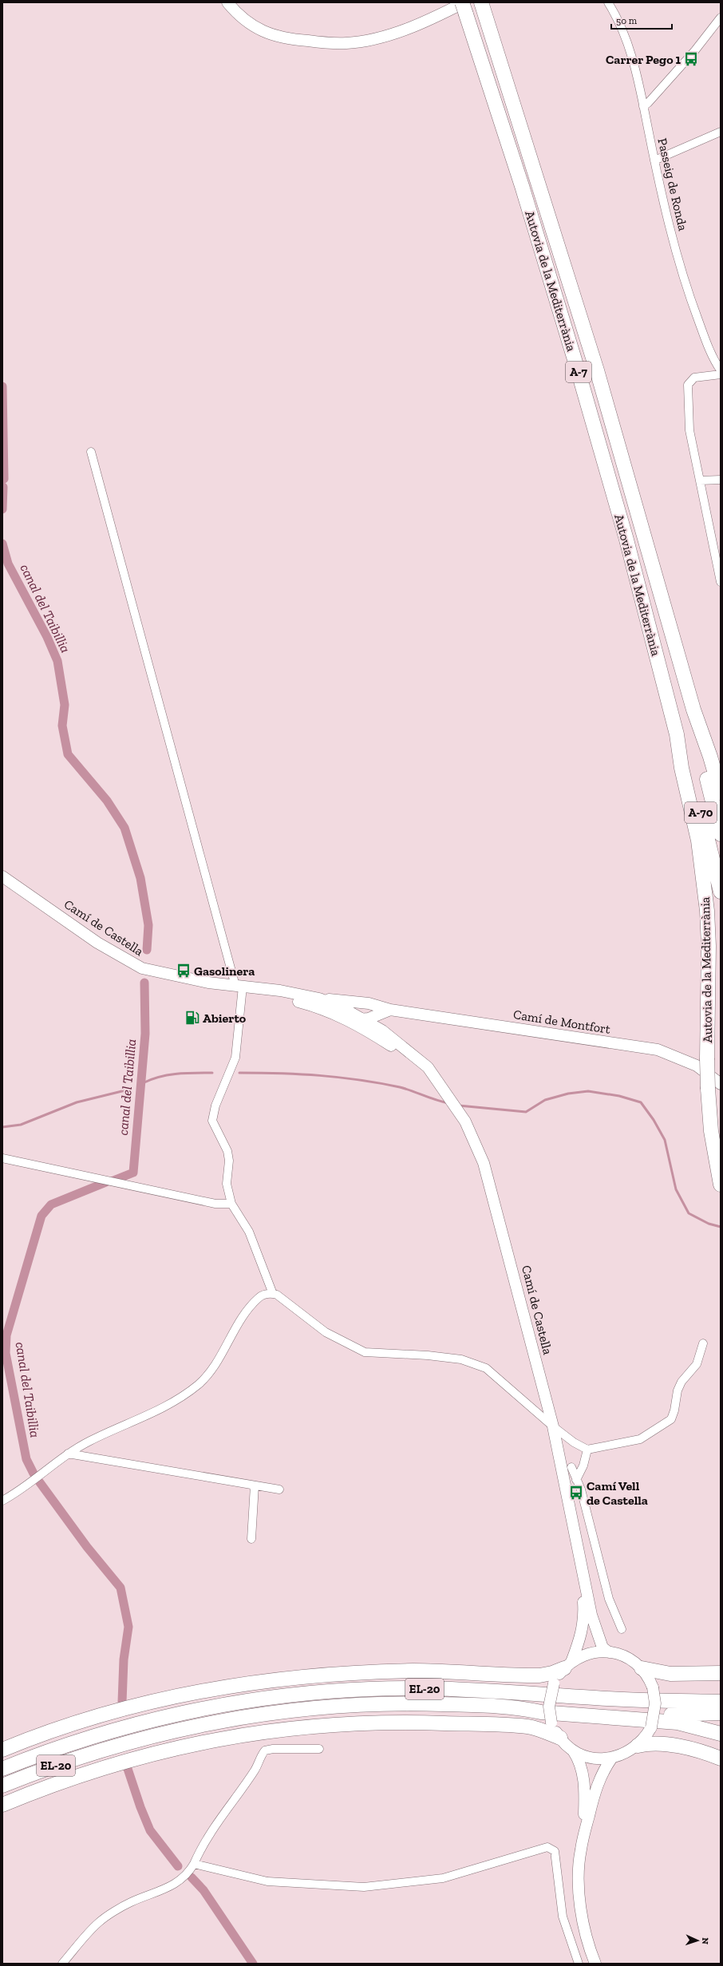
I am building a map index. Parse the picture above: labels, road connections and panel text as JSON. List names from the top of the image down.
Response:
{
  "streets": {
    "highway": [
      "Autovia de la Mediterrània",
      "A-7",
      "A-70",
      "EL-20"
    ],
    "main road": ["Camí de Castella", "Camí de Montfort"],
    "street": ["Passeig de Ronda"]
  },
  "crossings": [
    ["Autovia de la Mediterrània", "A-70"],
    ["Autovia de la Mediterrània", "Camí de Montfort"],
    ["Camí de Castella", "Camí de Montfort"]
  ],
  "water": ["canal del Taibillia"],
  "places": {
    "bus stop": ["Carrer Pego 1", "Gasolinera", "Camí Vell de Castella"],
    "fuel station": ["Abierto"]
  },
  "scale_bar": "50 m",
  "north": "right"
}
